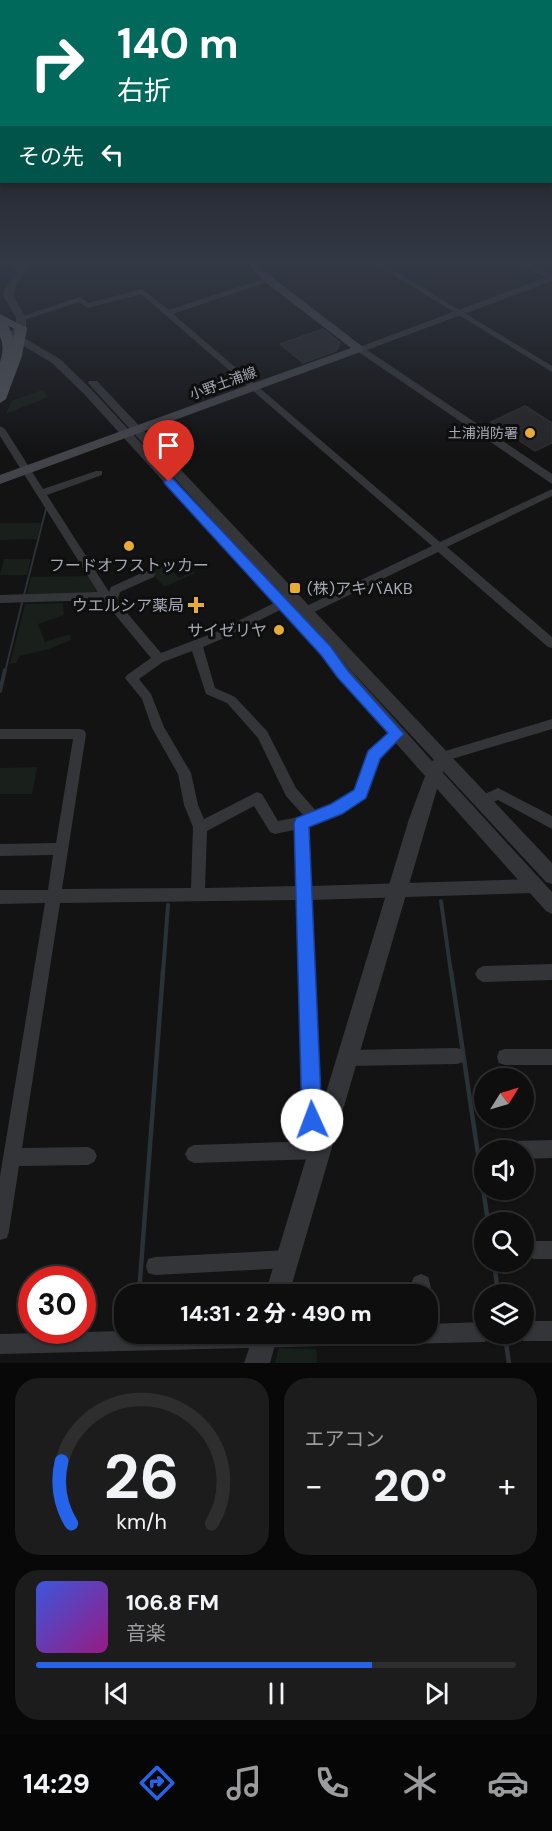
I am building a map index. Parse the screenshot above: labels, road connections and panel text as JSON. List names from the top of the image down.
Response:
{
  "streets": {
    "main road": ["小野土浦線"]
  },
  "places": {
    "other": ["土浦消防署", "フードオフストッカー", "サイゼリヤ"],
    "transit": ["(株)アキバAKB"],
    "health": ["ウエルシア薬局"]
  },
  "north": "top right",
  "page": {
    "turn": ["140 m", "右折"],
    "then": "その先",
    "limit": "30",
    "trip": "14:31 · 2 分 · 490 m",
    "tile": "エアコン",
    "heat": ["−", "20°", "+"],
    "song": ["106.8 FM", "音楽"],
    "tabs": "14:29",
    "gauge": ["26", "km/h"]
  }
}
